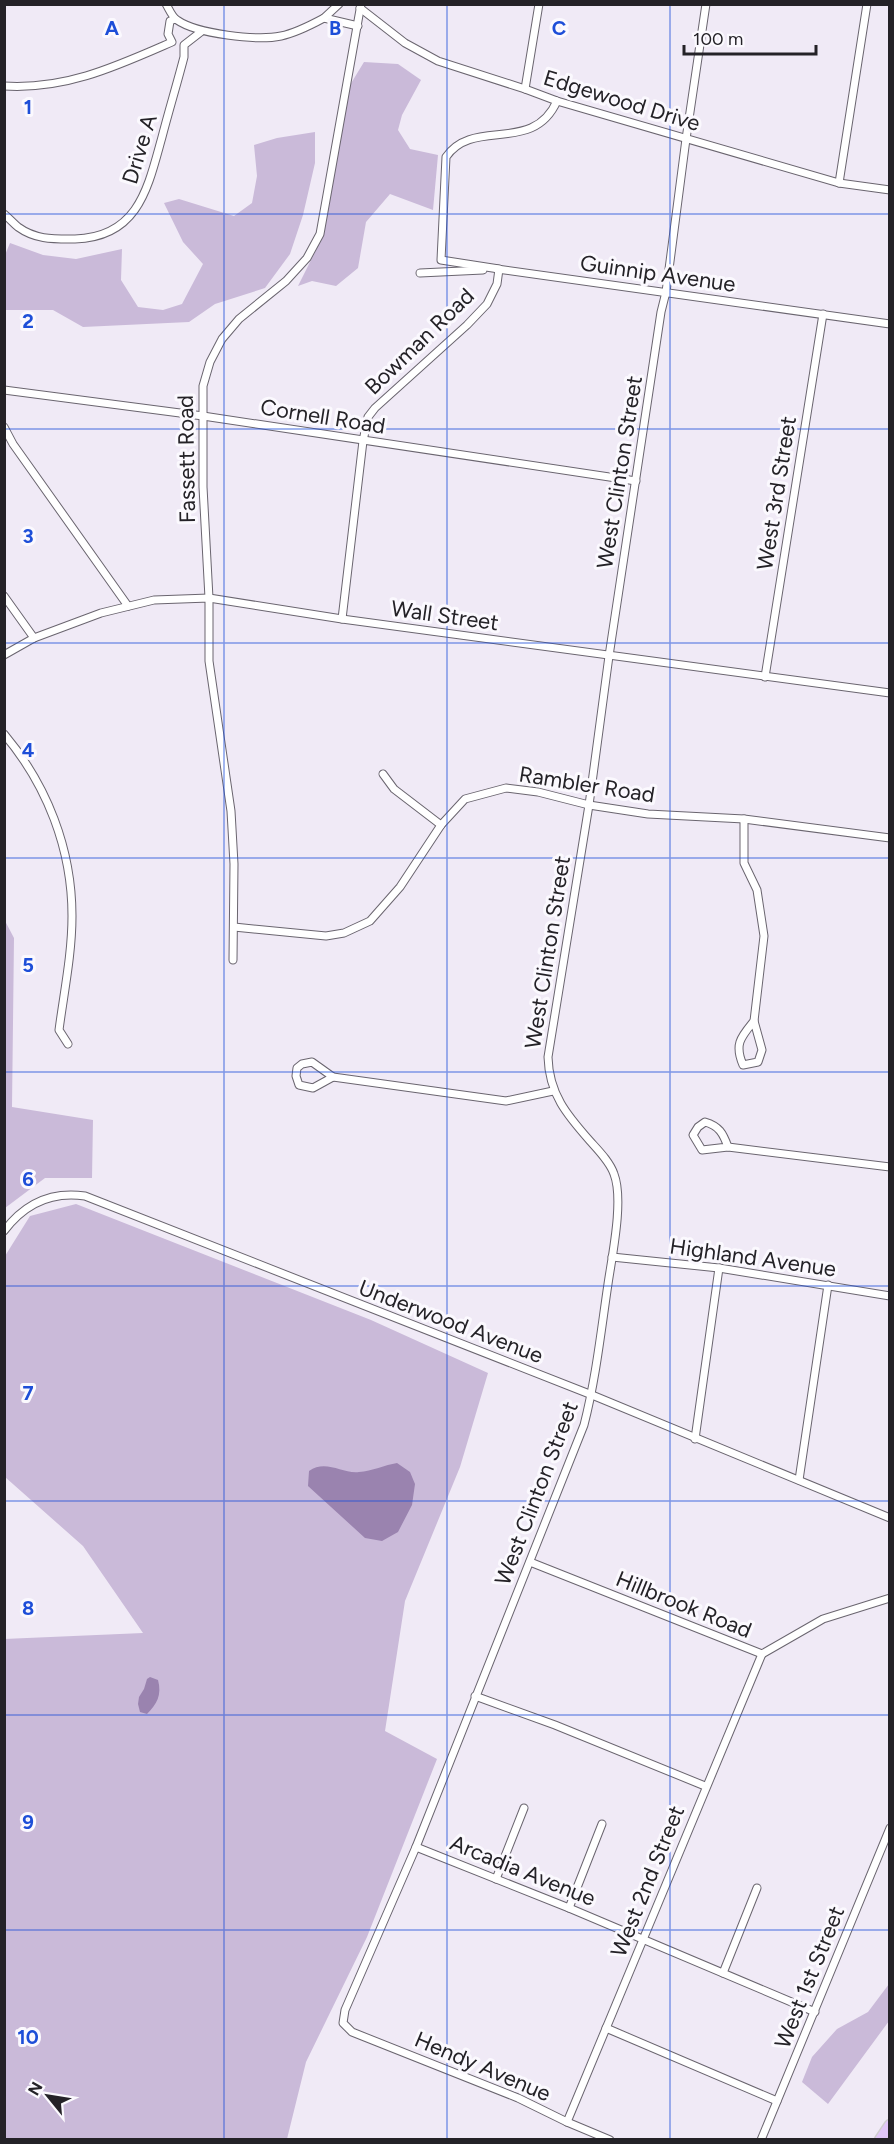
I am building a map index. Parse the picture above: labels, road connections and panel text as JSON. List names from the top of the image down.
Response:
{
  "streets": {
    "street": [
      "Edgewood Drive",
      "Drive A",
      "Guinnip Avenue",
      "Bowman Road",
      "Cornell Road",
      "Fassett Road",
      "West Clinton Street",
      "West 3rd Street",
      "Wall Street",
      "Rambler Road",
      "Highland Avenue",
      "Underwood Avenue",
      "Hillbrook Road",
      "Arcadia Avenue",
      "West 2nd Street",
      "West 1st Street",
      "Hendy Avenue"
    ]
  },
  "crossings": [
    ["Edgewood Drive", "Fassett Road"],
    ["Edgewood Drive", "West Clinton Street"],
    ["Guinnip Avenue", "Bowman Road"],
    ["Guinnip Avenue", "West Clinton Street"],
    ["Guinnip Avenue", "West 3rd Street"],
    ["Bowman Road", "Cornell Road"],
    ["Bowman Road", "Wall Street"],
    ["Cornell Road", "Fassett Road"],
    ["Cornell Road", "West Clinton Street"],
    ["Fassett Road", "Wall Street"],
    ["Fassett Road", "Rambler Road"],
    ["West Clinton Street", "Wall Street"],
    ["West Clinton Street", "Rambler Road"],
    ["West Clinton Street", "Highland Avenue"],
    ["West Clinton Street", "Underwood Avenue"],
    ["West Clinton Street", "Hillbrook Road"],
    ["West Clinton Street", "Arcadia Avenue"],
    ["West Clinton Street", "Hendy Avenue"],
    ["West 3rd Street", "Wall Street"],
    ["Hillbrook Road", "West 2nd Street"],
    ["Arcadia Avenue", "West 2nd Street"],
    ["Arcadia Avenue", "West 1st Street"],
    ["West 2nd Street", "Hendy Avenue"]
  ],
  "scale_bar": "100 m",
  "north": "top left",
  "grid": {
    "columns": ["A", "B", "C"],
    "rows": [
      "1",
      "2",
      "3",
      "4",
      "5",
      "6",
      "7",
      "8",
      "9",
      "10"
    ]
  }
}
